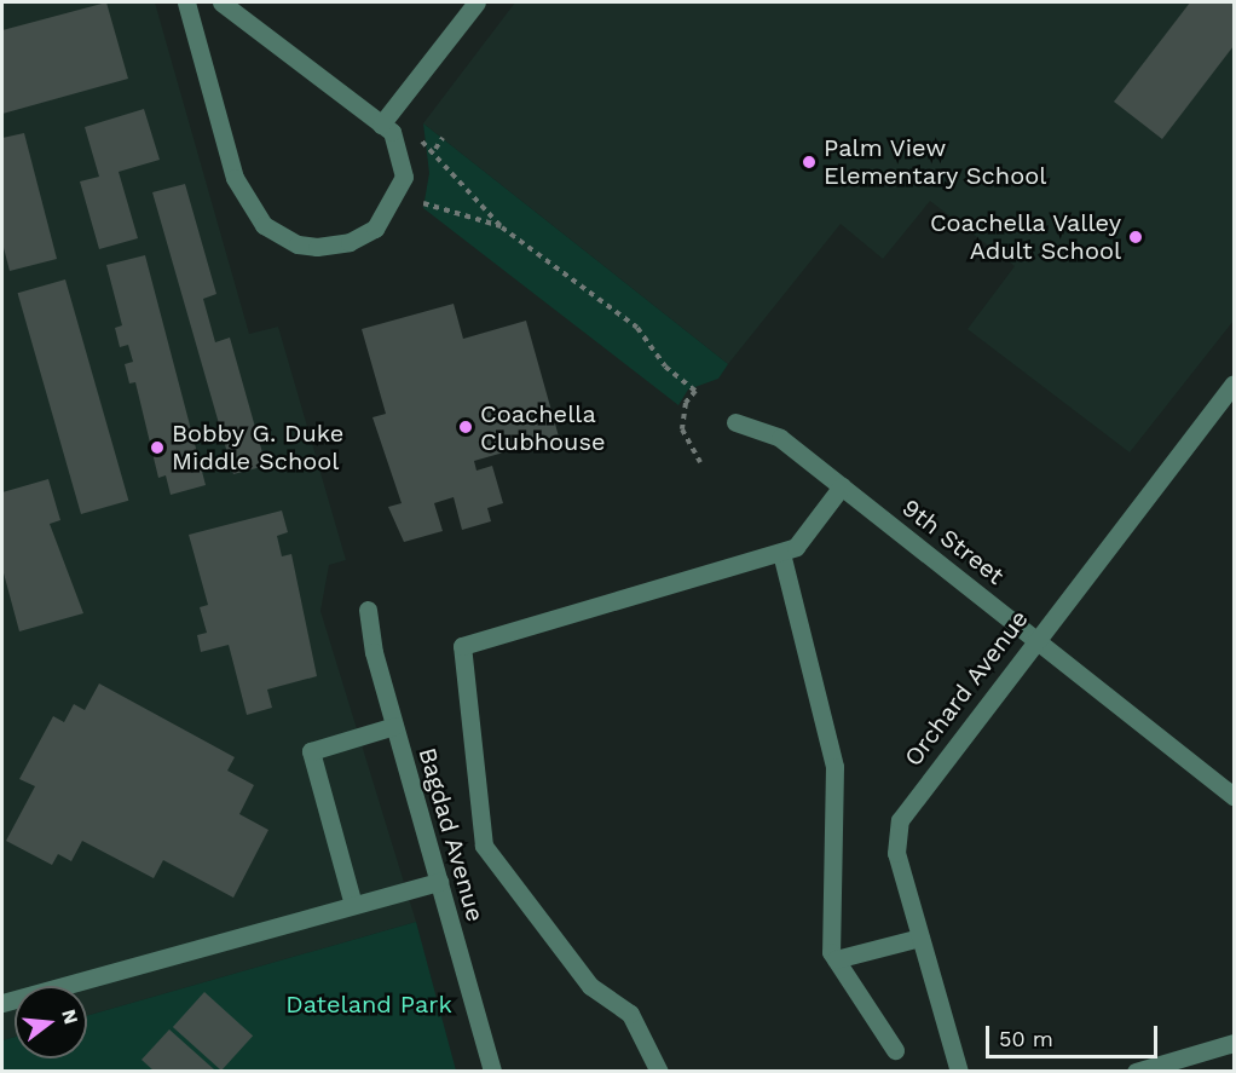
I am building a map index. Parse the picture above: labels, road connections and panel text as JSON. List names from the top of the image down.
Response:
{
  "streets": {
    "street": ["9th Street", "Orchard Avenue", "Bagdad Avenue"]
  },
  "crossings": [
    ["9th Street", "Orchard Avenue"]
  ],
  "parks": ["Dateland Park"],
  "places": [
    "Palm View Elementary School",
    "Coachella Valley Adult School",
    "Coachella Clubhouse",
    "Bobby G. Duke Middle School"
  ],
  "scale_bar": "50 m",
  "north": "right"
}
